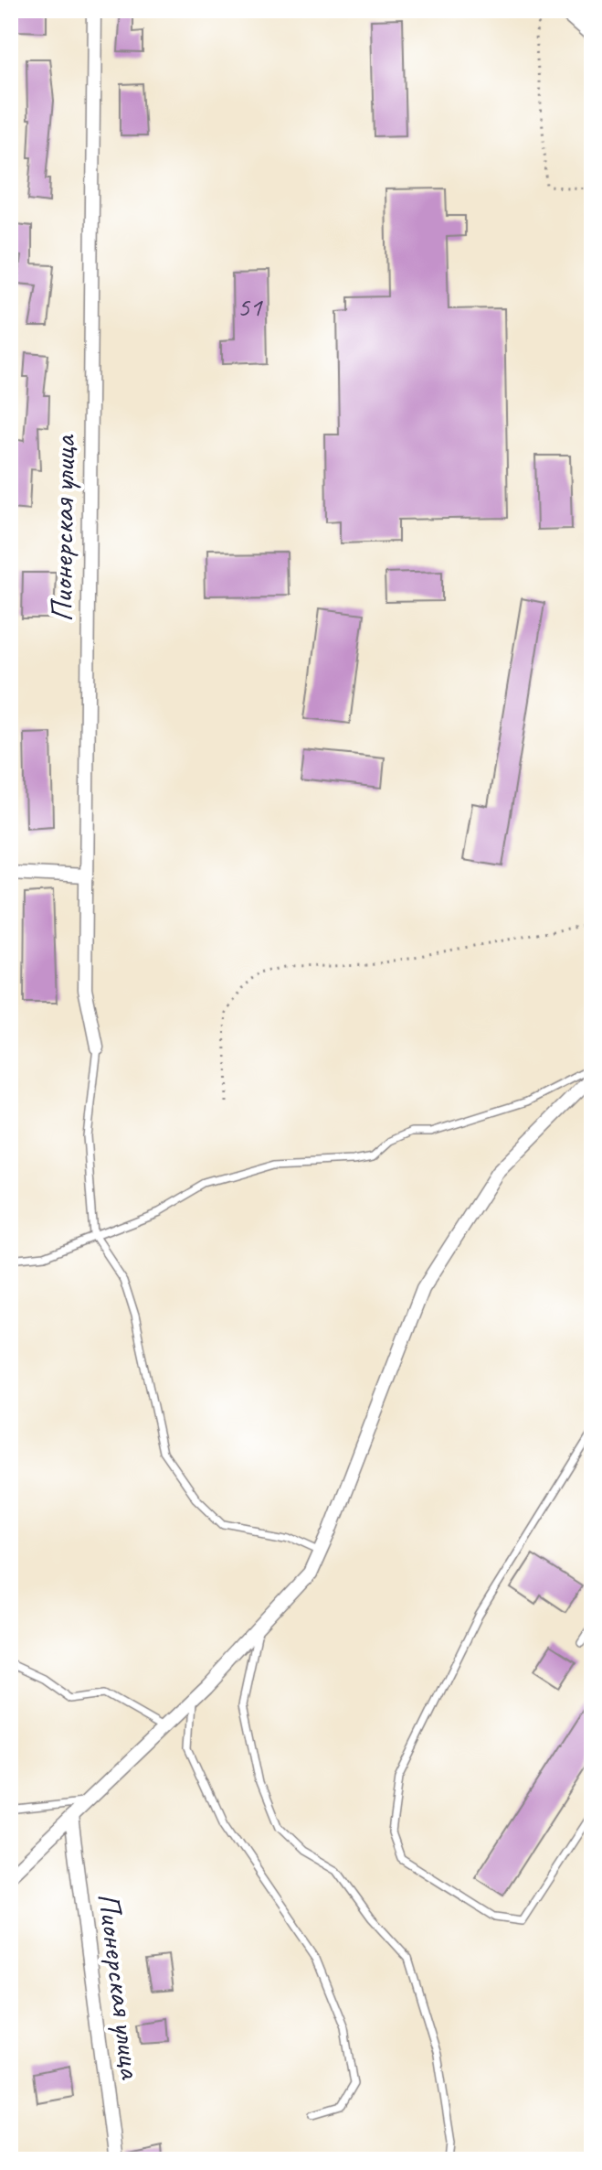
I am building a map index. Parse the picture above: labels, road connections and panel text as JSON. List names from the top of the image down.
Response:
{
  "streets": {
    "street": ["Пионерская улица"]
  },
  "house_numbers": ["51"]
}
